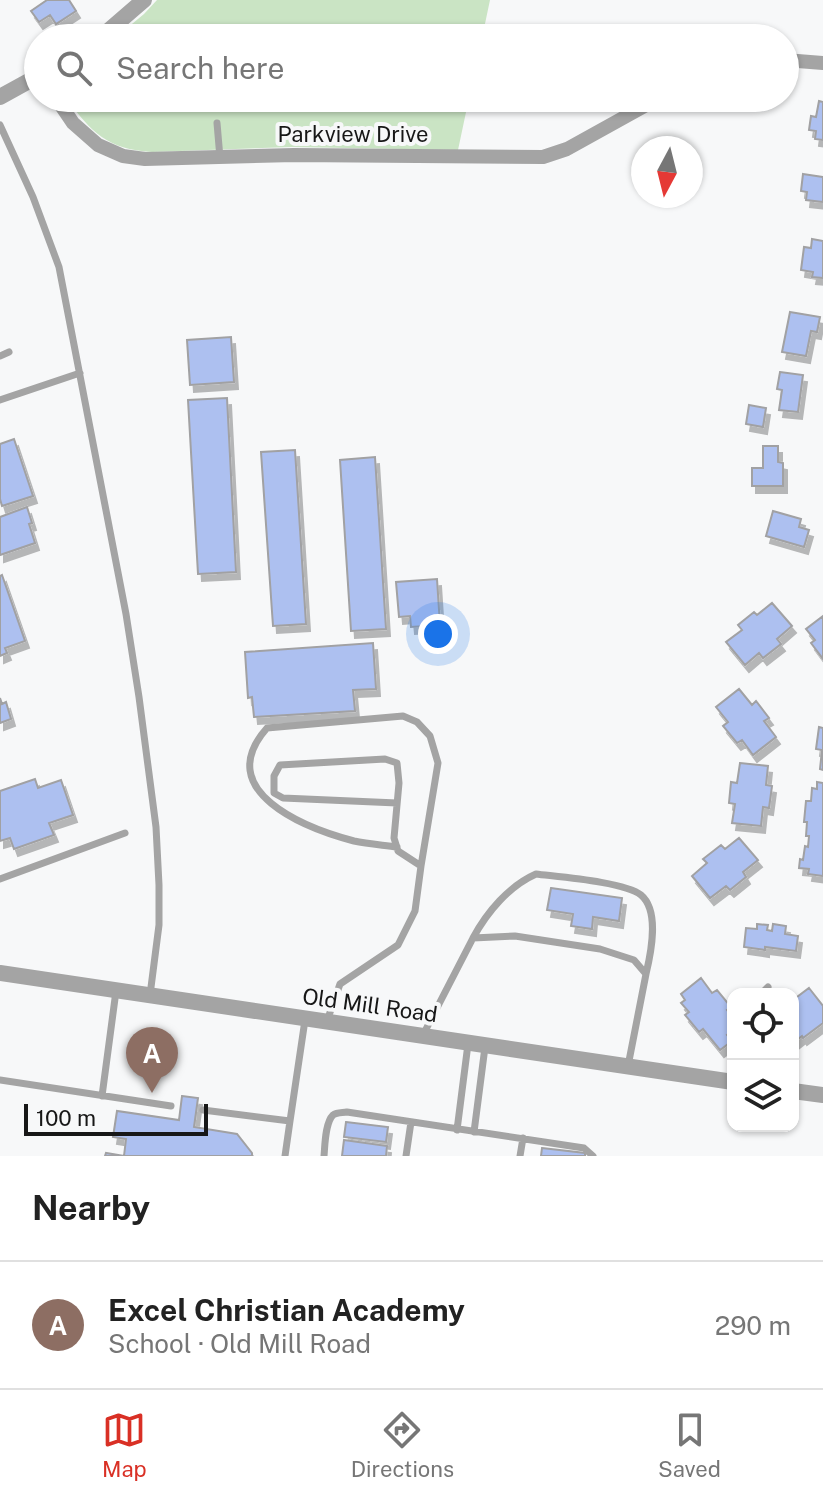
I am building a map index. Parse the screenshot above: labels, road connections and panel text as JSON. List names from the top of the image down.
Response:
{
  "streets": {
    "street": ["Parkview Drive", "Old Mill Road"]
  },
  "scale_bar": "100 m",
  "north": "bottom",
  "page": {
    "search": "Search here",
    "pins": "A",
    "scale": "100 m",
    "heading": "Nearby",
    "list": [
      {
        "mark": "A",
        "name": "Excel Christian Academy",
        "note": "School · Old Mill Road",
        "value": "290 m"
      }
    ],
    "nav": ["Map", "Directions", "Saved"]
  }
}
